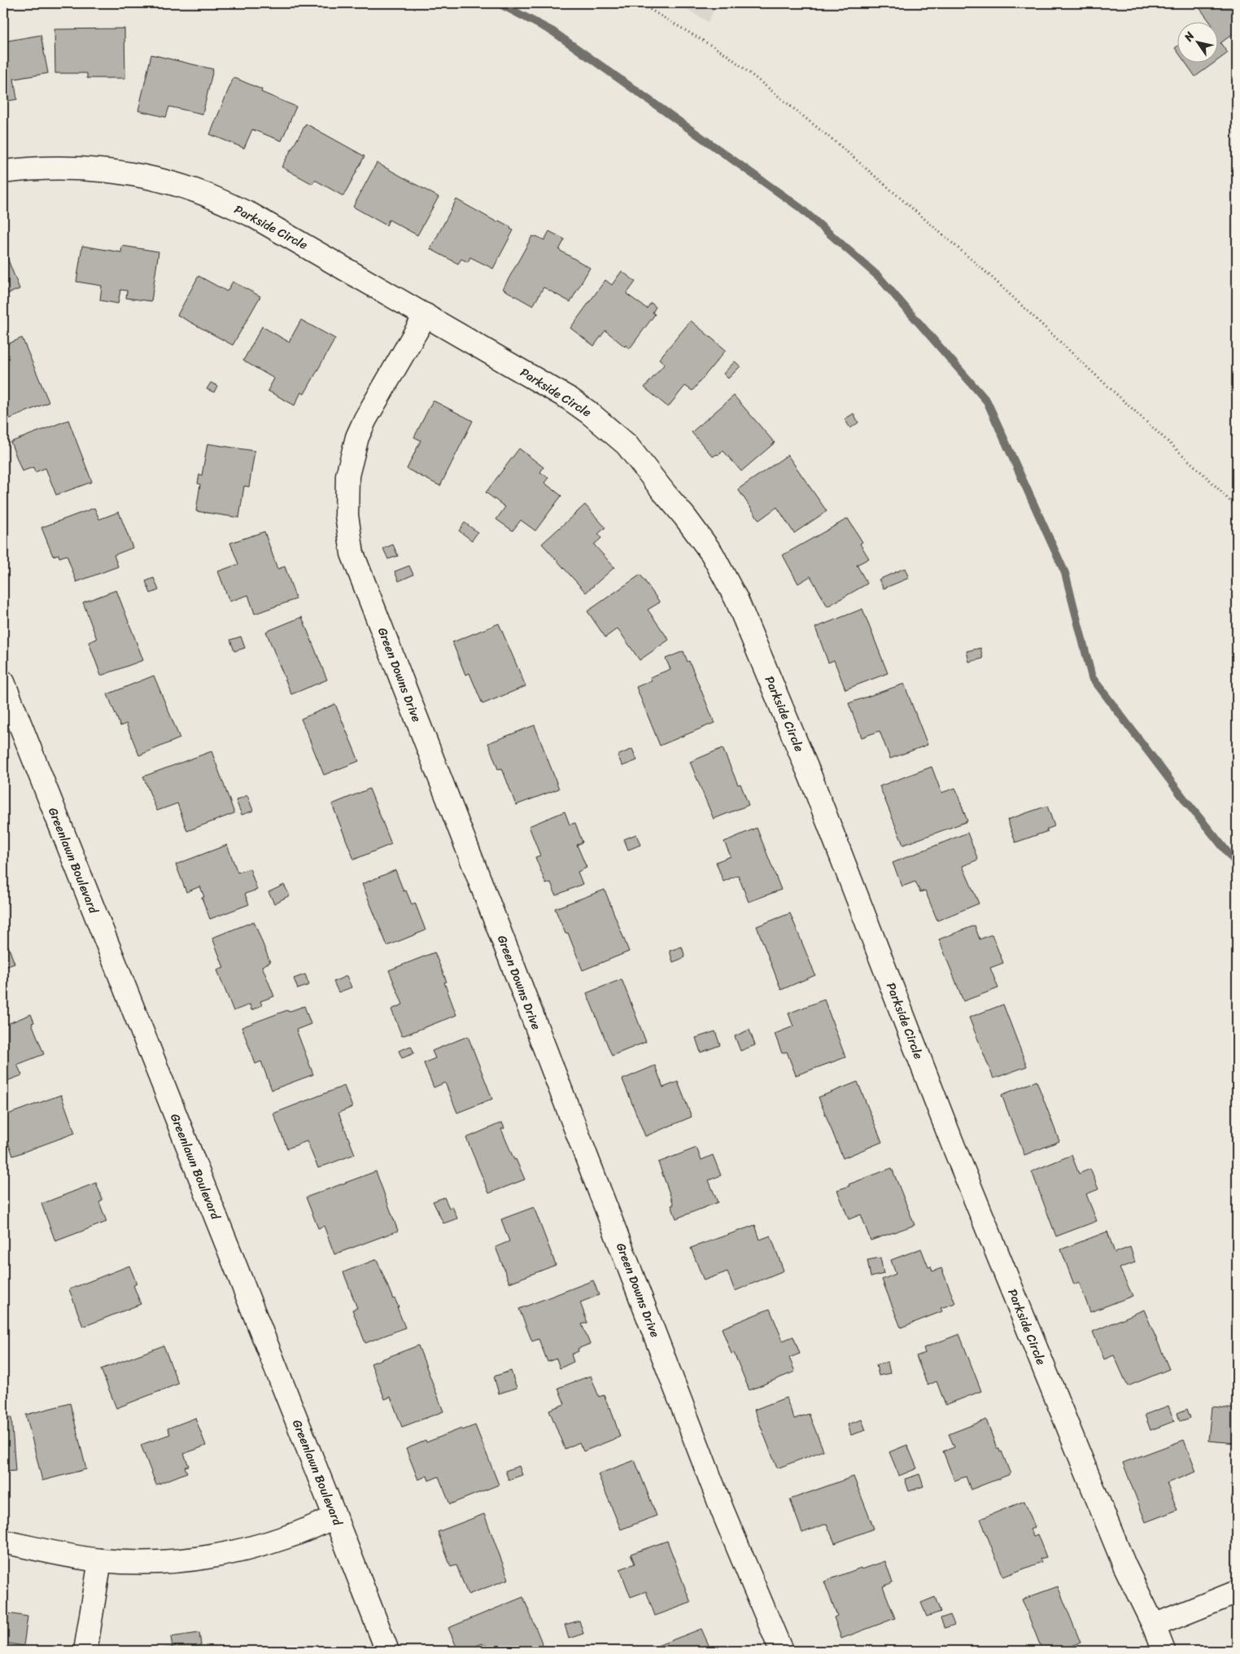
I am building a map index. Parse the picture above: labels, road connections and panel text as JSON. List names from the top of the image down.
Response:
{
  "streets": {
    "street": ["Parkside Circle", "Green Downs Drive", "Greenlawn Boulevard"]
  },
  "crossings": [
    ["Parkside Circle", "Green Downs Drive"]
  ],
  "north": "top left"
}
